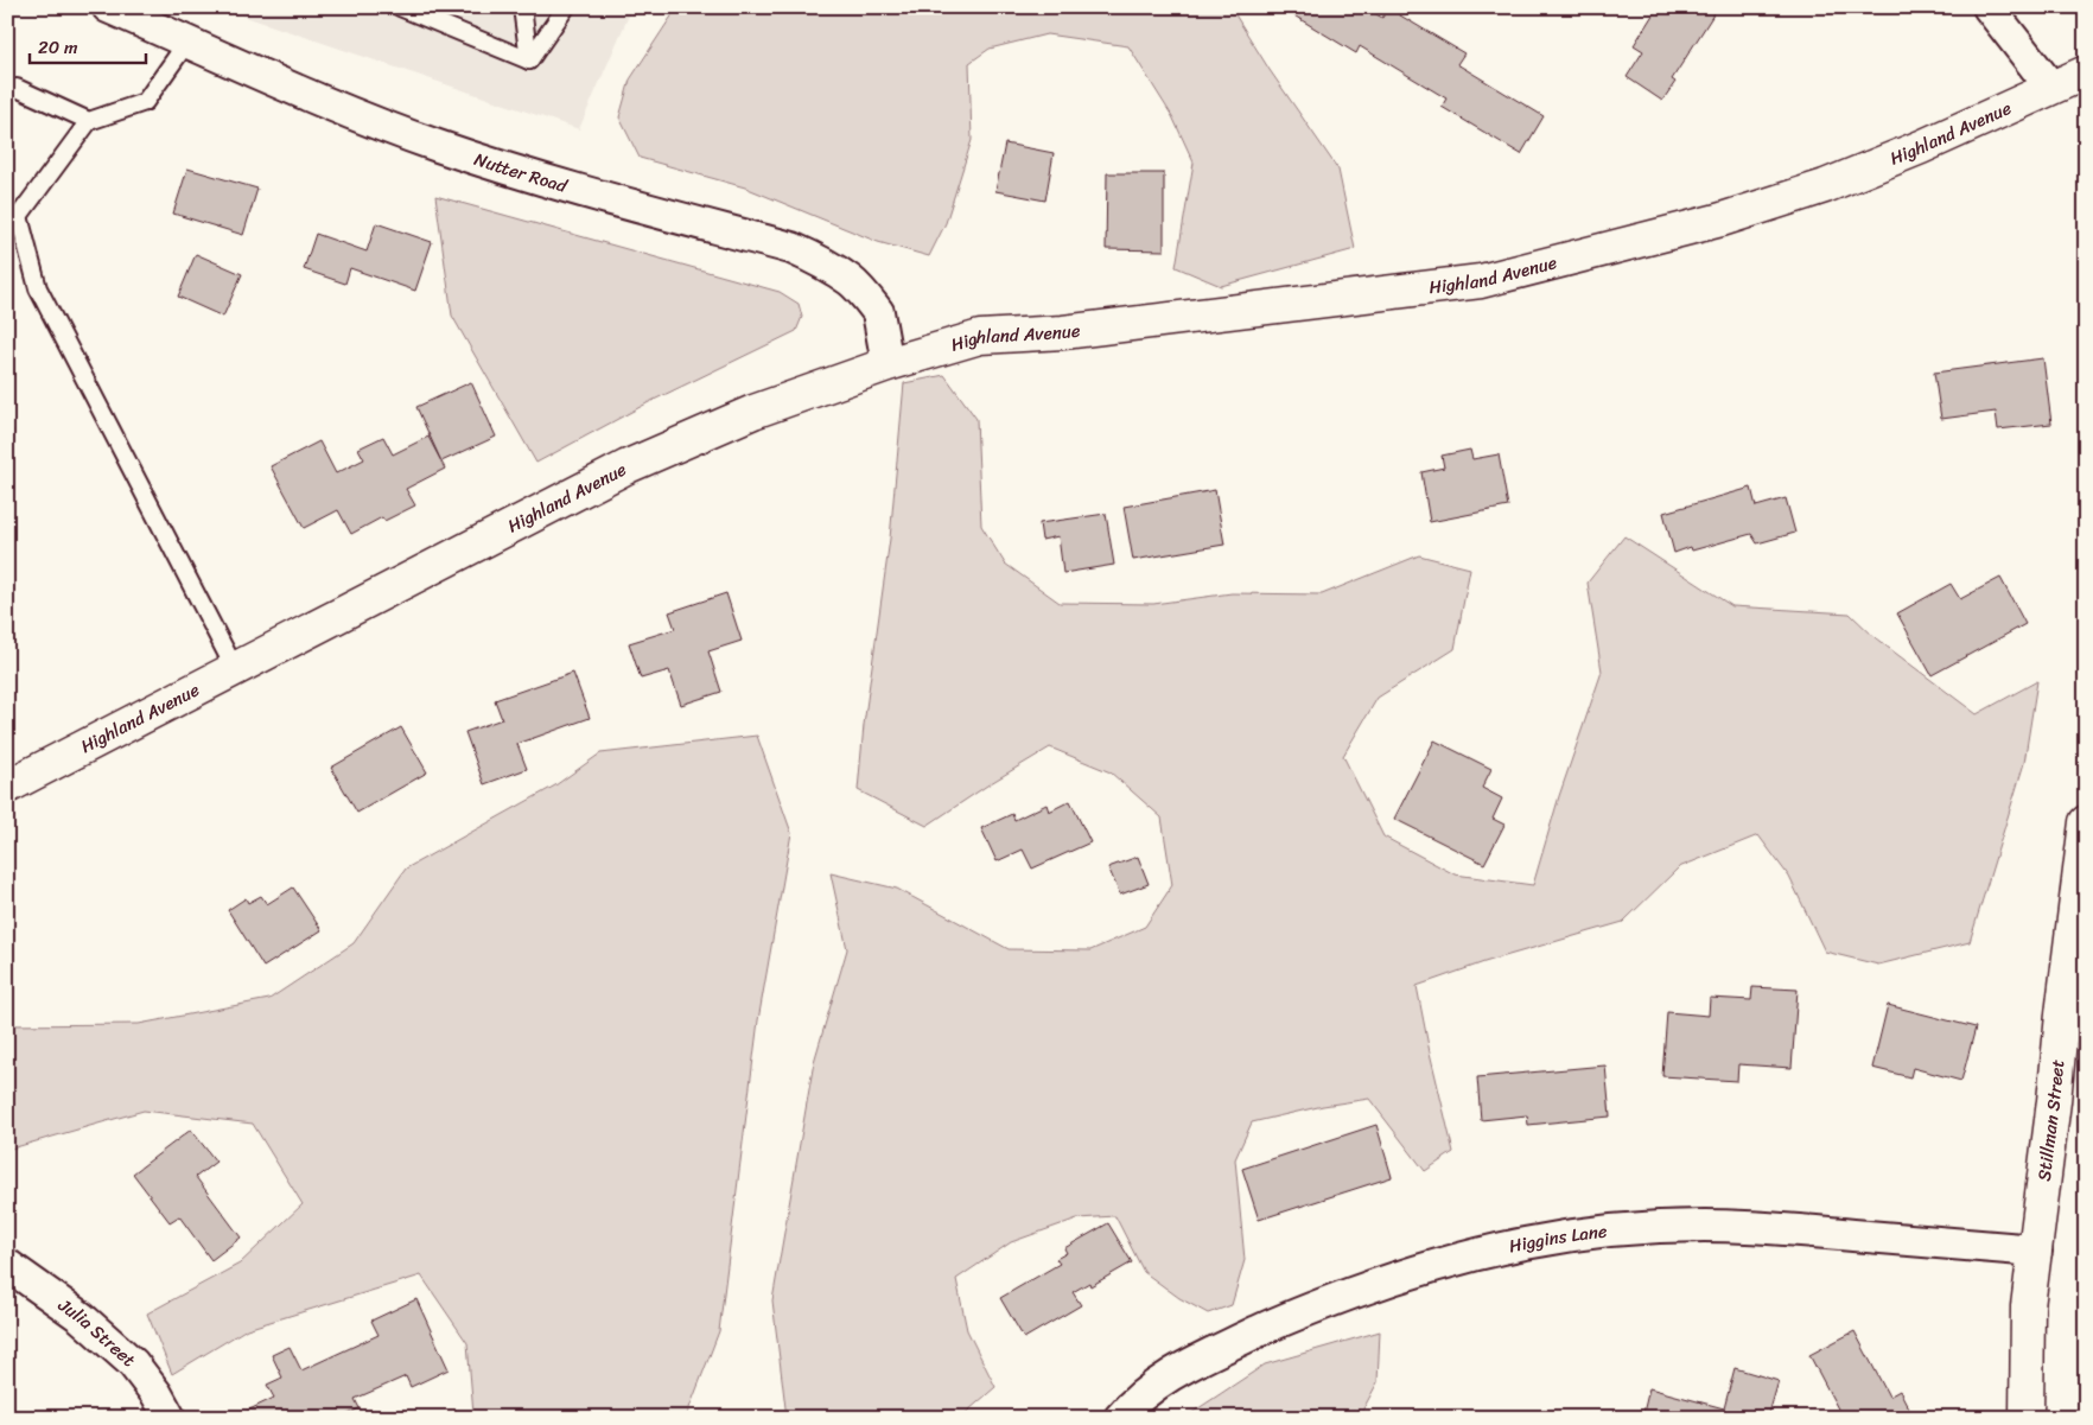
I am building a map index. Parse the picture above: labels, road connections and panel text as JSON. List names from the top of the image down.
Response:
{
  "streets": {
    "street": [
      "Highland Avenue",
      "Nutter Road",
      "Stillman Street",
      "Higgins Lane",
      "Julia Street"
    ]
  },
  "crossings": [
    ["Highland Avenue", "Nutter Road"],
    ["Stillman Street", "Higgins Lane"]
  ],
  "scale_bar": "20 m"
}
